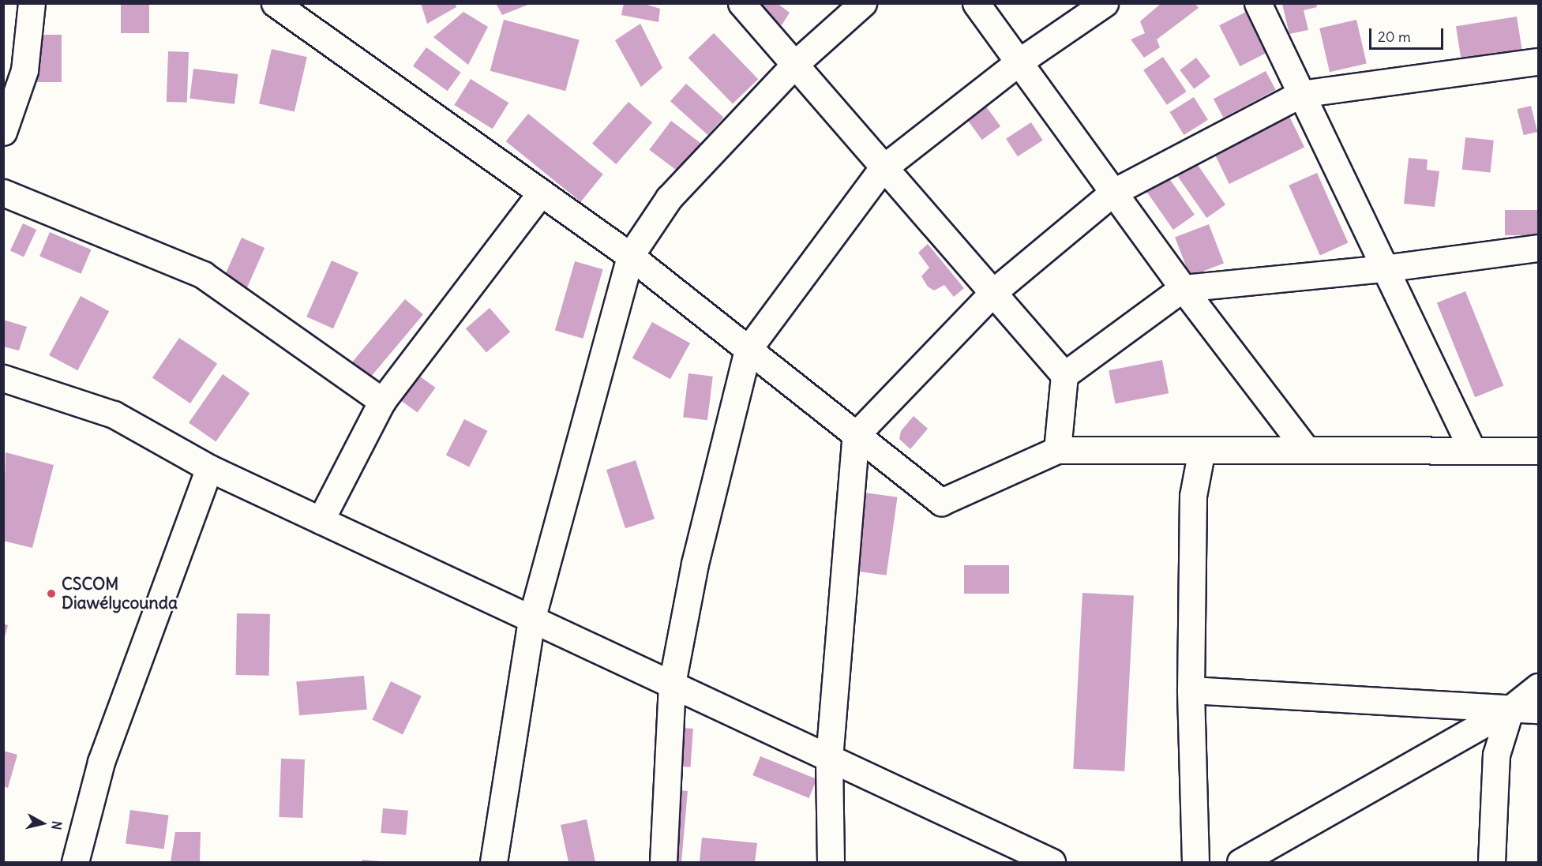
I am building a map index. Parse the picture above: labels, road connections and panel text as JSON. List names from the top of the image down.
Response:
{
  "places": ["CSCOM Diawélycounda"],
  "scale_bar": "20 m",
  "north": "right"
}
